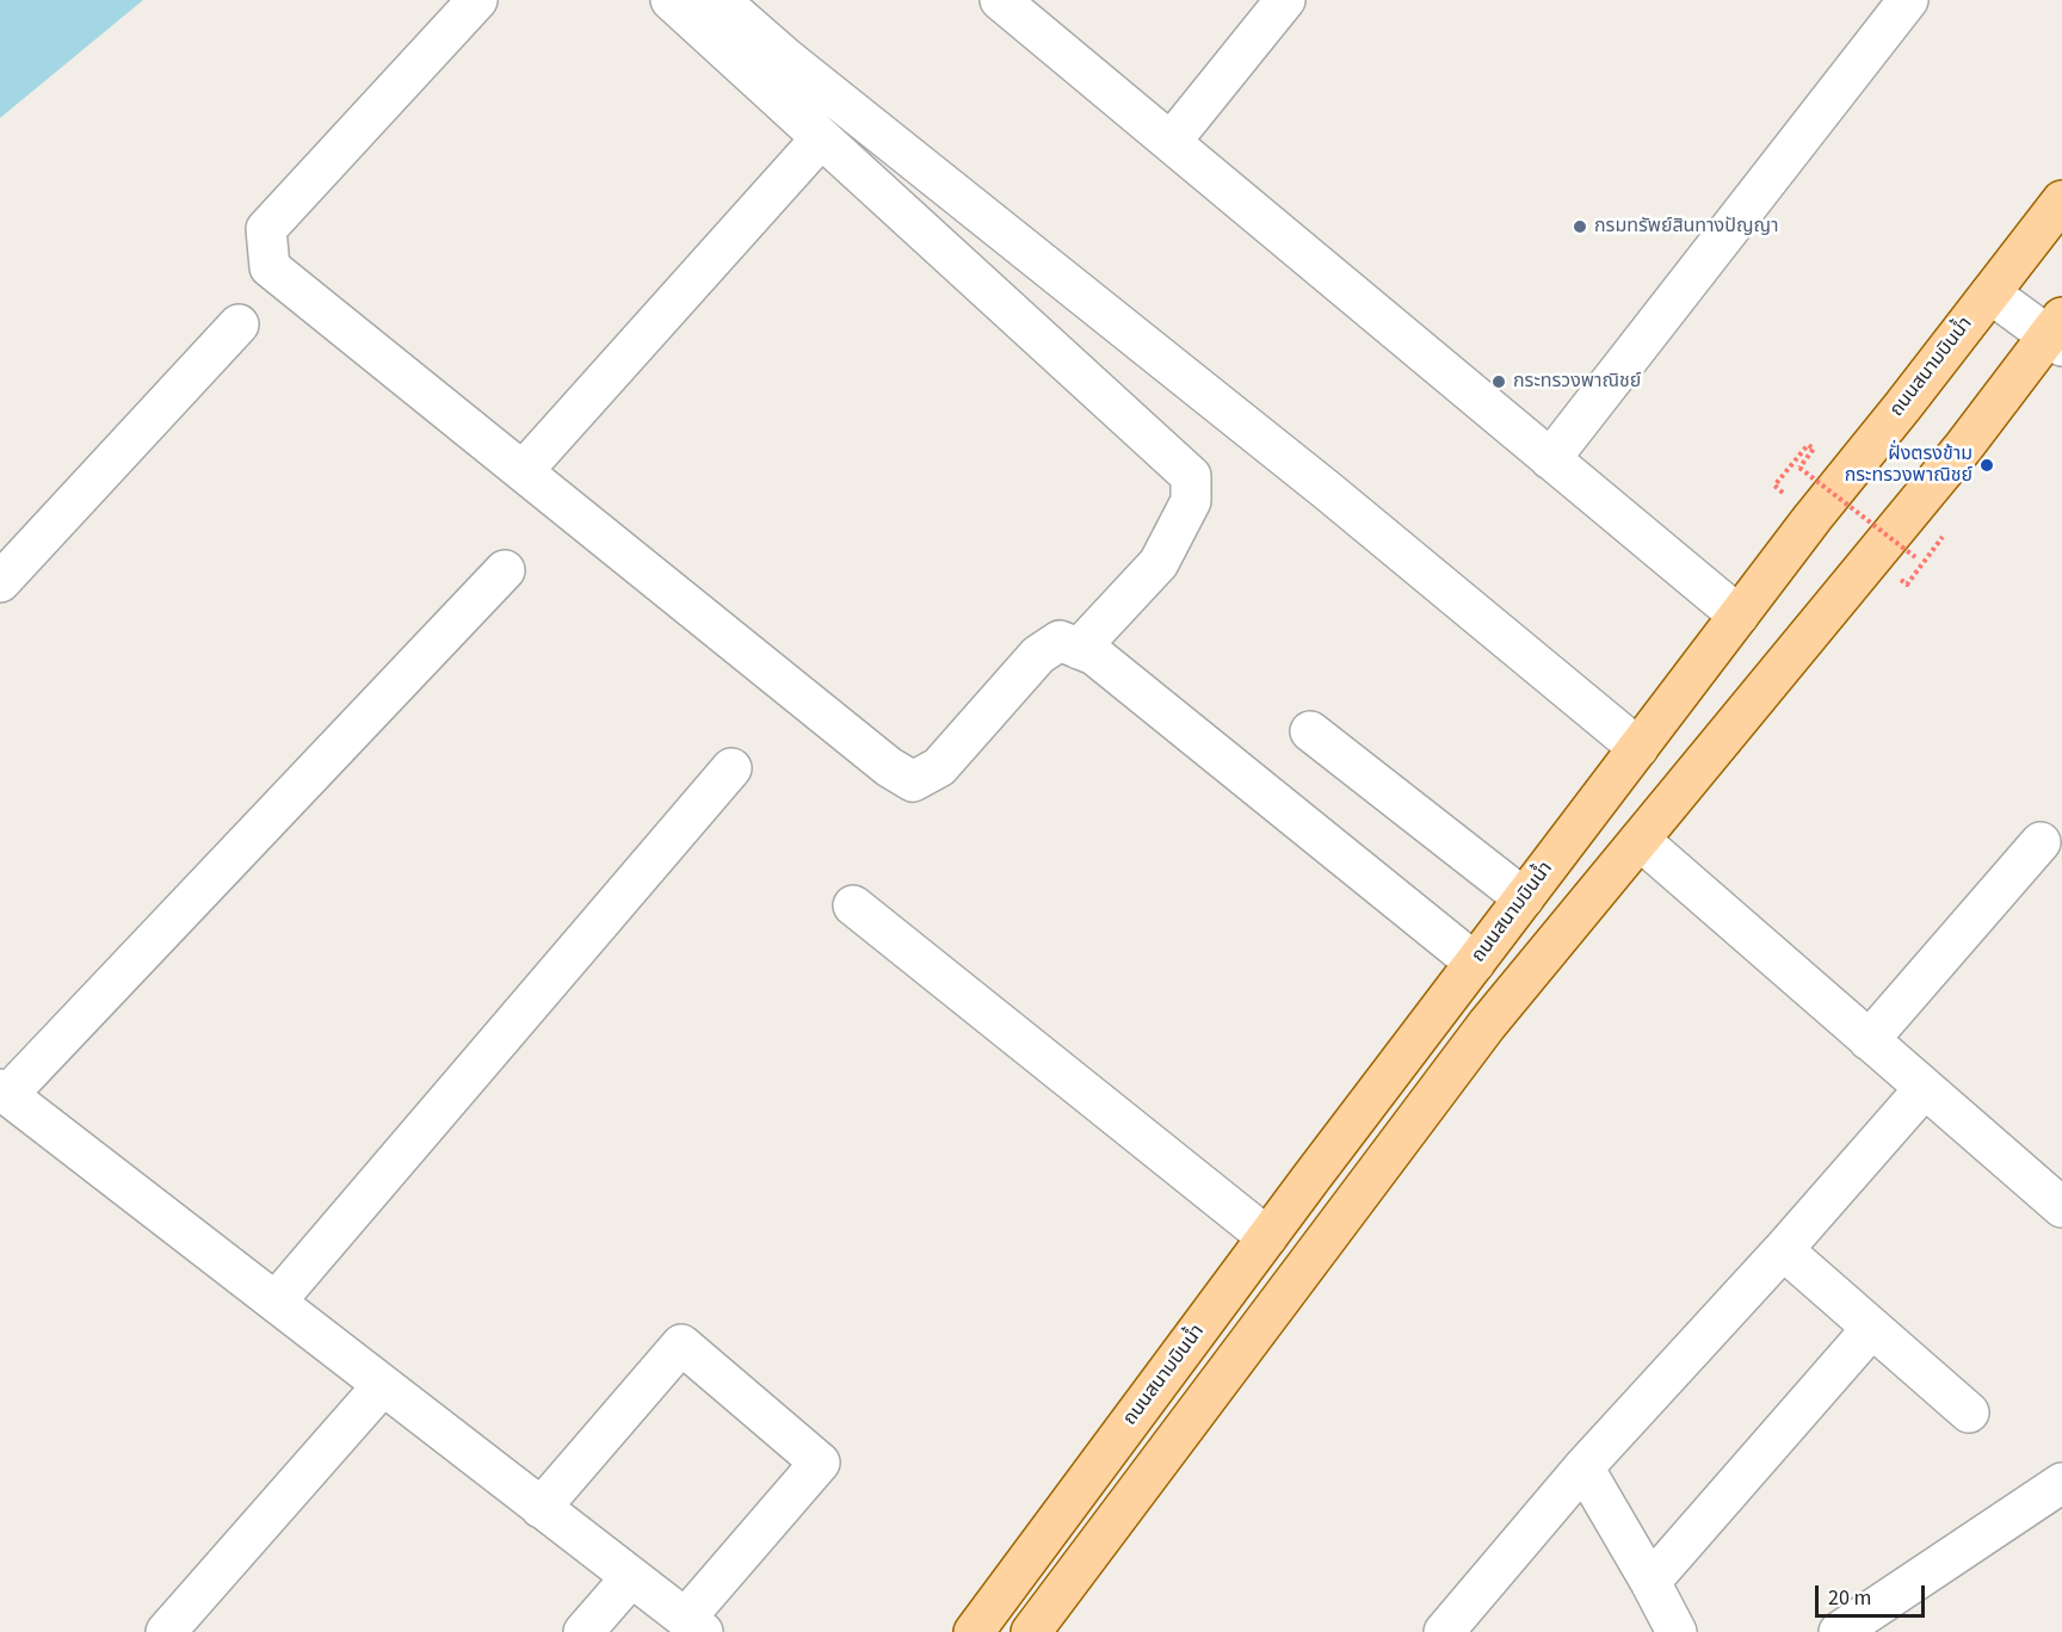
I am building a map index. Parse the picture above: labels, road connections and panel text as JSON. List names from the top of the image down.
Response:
{
  "streets": {
    "main road": ["ถนนสนามบินน้ำ"]
  },
  "places": ["กรมทรัพย์สินทางปัญญา", "กระทรวงพาณิชย์", "ฝั่งตรงข้าม กระทรวงพาณิชย์"],
  "scale_bar": "20 m"
}
